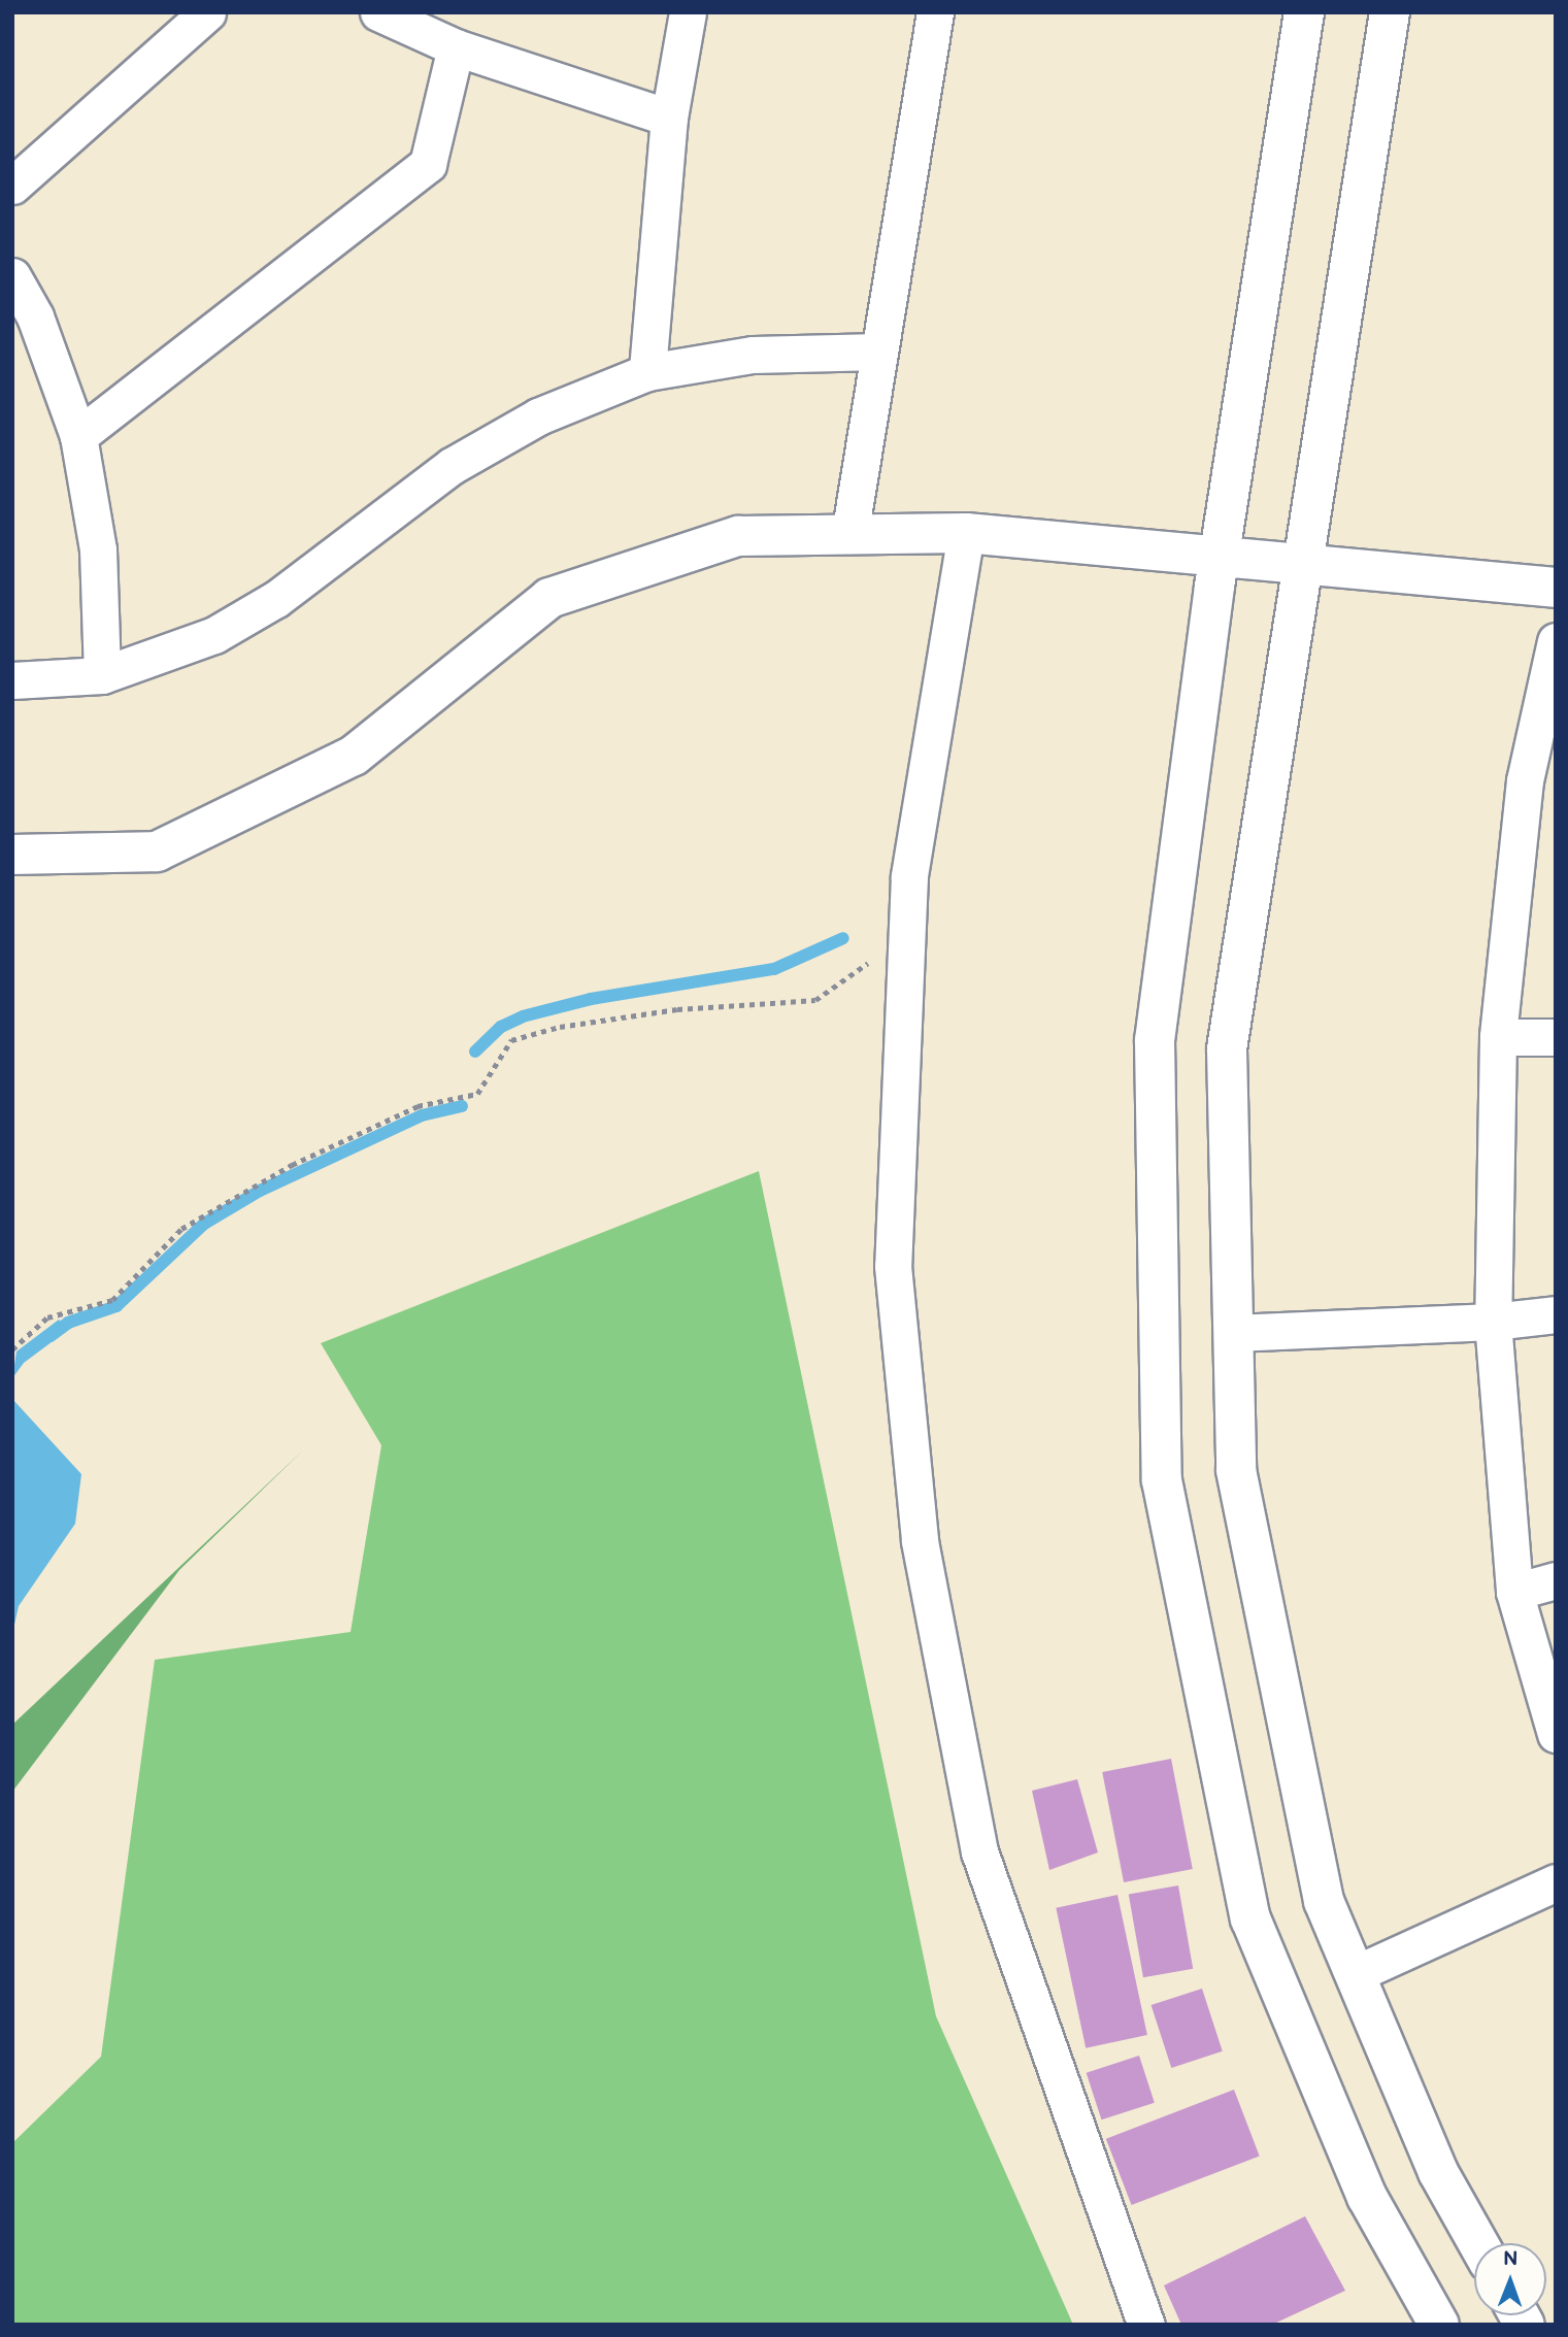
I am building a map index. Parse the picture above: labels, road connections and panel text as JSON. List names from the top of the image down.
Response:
{
  "north": "top"
}
